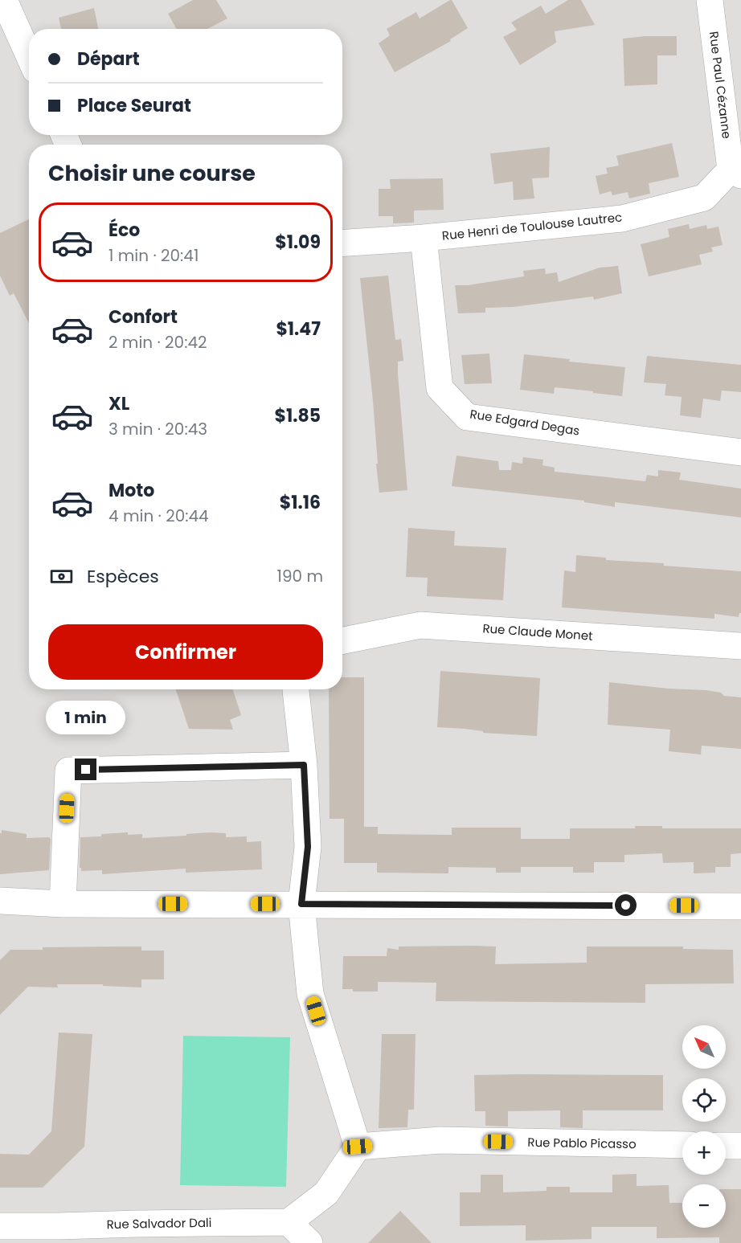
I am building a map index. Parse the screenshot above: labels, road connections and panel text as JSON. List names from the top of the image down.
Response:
{
  "streets": {
    "street": [
      "Rue Paul Cézanne",
      "Rue Henri de Toulouse Lautrec",
      "Rue Edgard Degas",
      "Rue Claude Monet",
      "Rue Pablo Picasso",
      "Rue Salvador Dali"
    ]
  },
  "crossings": [
    ["Rue Paul Cézanne", "Rue Henri de Toulouse Lautrec"],
    ["Rue Henri de Toulouse Lautrec", "Rue Edgard Degas"]
  ],
  "north": "top left",
  "page": {
    "banner": ["Départ", "Place Seurat"],
    "heading": "Choisir une course",
    "list": [
      {
        "name": "Éco",
        "note": "1 min · 20:41",
        "value": "$1.09"
      },
      {
        "name": "Confort",
        "note": "2 min · 20:42",
        "value": "$1.47"
      },
      {
        "name": "XL",
        "note": "3 min · 20:43",
        "value": "$1.85"
      },
      {
        "name": "Moto",
        "note": "4 min · 20:44",
        "value": "$1.16"
      }
    ],
    "pay": ["Espèces", "190 m"],
    "buttons": "Confirmer",
    "bubble": "1 min",
    "map_buttons": ["+", "−"]
  }
}
